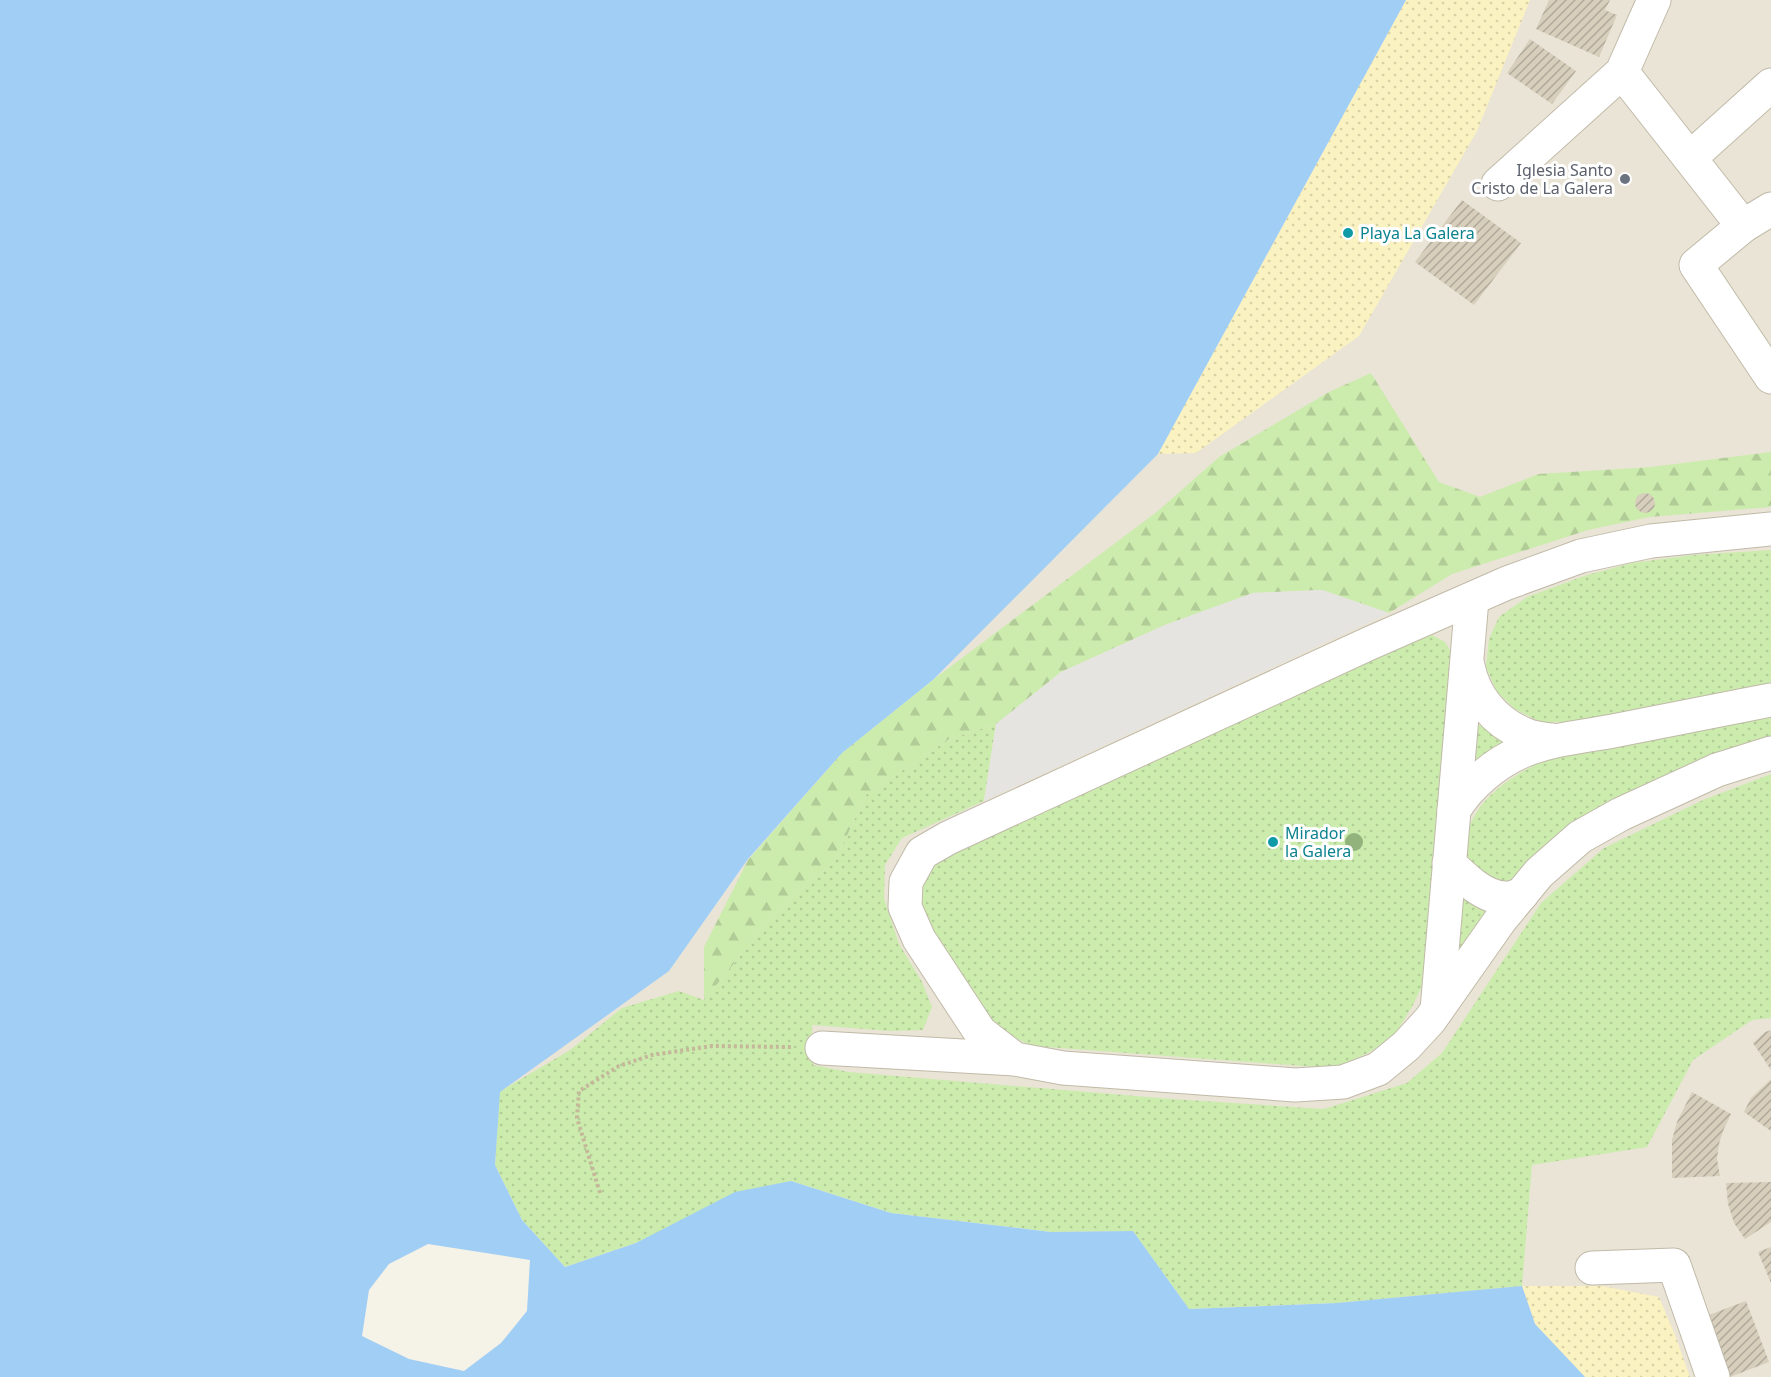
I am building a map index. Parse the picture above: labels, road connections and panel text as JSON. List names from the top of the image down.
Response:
{
  "places": ["Iglesia Santo Cristo de La Galera", "Playa La Galera", "Mirador la Galera"]
}
